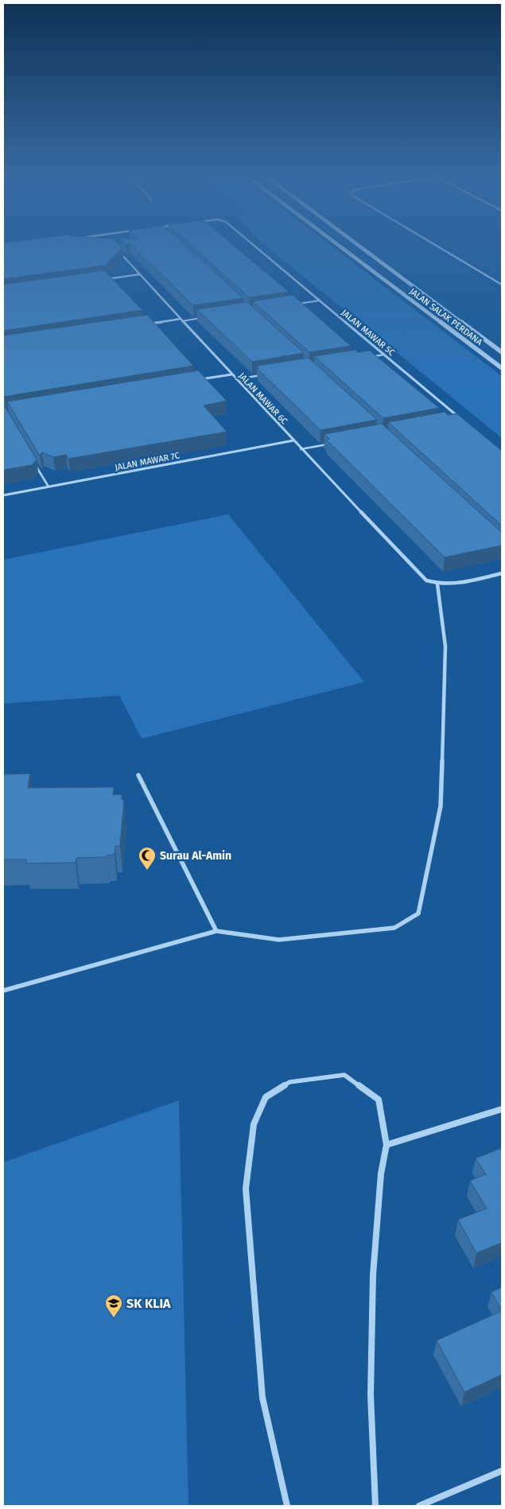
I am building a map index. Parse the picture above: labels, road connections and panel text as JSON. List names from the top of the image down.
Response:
{
  "streets": {
    "street": [
      "JALAN SALAK PERDANA",
      "JALAN MAWAR 5C",
      "JALAN MAWAR 6C",
      "JALAN MAWAR 7C"
    ]
  },
  "crossings": [
    ["JALAN MAWAR 6C", "JALAN MAWAR 7C"]
  ],
  "places": {
    "mosque": ["Surau Al-Amin"],
    "school or university": ["SK KLIA"]
  }
}
